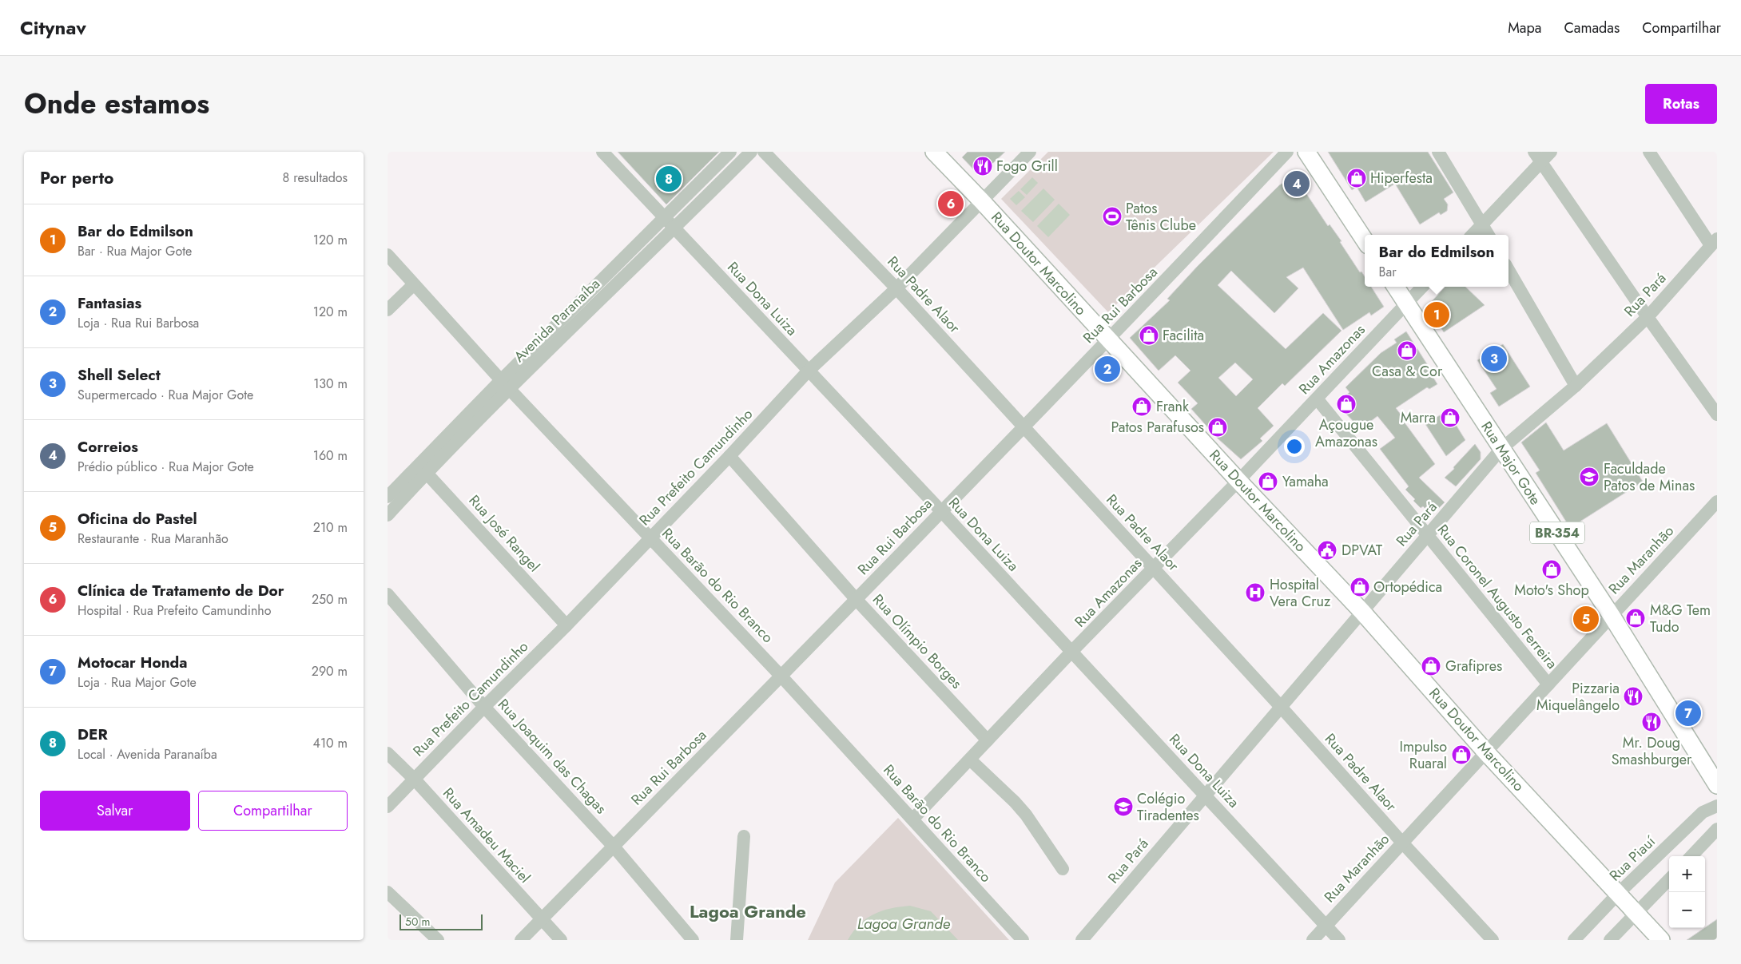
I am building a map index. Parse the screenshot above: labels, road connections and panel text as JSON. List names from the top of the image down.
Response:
{
  "streets": {
    "main road": ["Rua Doutor Marcolino", "Rua Major Gote", "BR-354"],
    "street": [
      "Rua Padre Alaor",
      "Rua Pará",
      "Rua Dona Luiza",
      "Rua Rui Barbosa",
      "Avenida Paranaíba",
      "Rua Amazonas",
      "Rua Prefeito Camundinho",
      "Rua José Rangel",
      "Rua Maranhão",
      "Rua Barão do Rio Branco",
      "Rua Coronel Augusto Ferreira",
      "Rua Olímpio Borges",
      "Rua Joaquim das Chagas",
      "Rua Amadeu Maciel",
      "Rua Piauí"
    ]
  },
  "crossings": [
    ["Rua Doutor Marcolino", "Rua Pará"],
    ["Rua Doutor Marcolino", "Rua Rui Barbosa"],
    ["Rua Doutor Marcolino", "Rua Amazonas"],
    ["Rua Doutor Marcolino", "Rua Prefeito Camundinho"],
    ["Rua Doutor Marcolino", "Rua Maranhão"],
    ["Rua Doutor Marcolino", "Rua Piauí"],
    ["Rua Padre Alaor", "Rua Pará"],
    ["Rua Padre Alaor", "Rua Rui Barbosa"],
    ["Rua Padre Alaor", "Rua Amazonas"],
    ["Rua Padre Alaor", "Rua Prefeito Camundinho"],
    ["Rua Padre Alaor", "Rua Maranhão"],
    ["Rua Pará", "Rua Dona Luiza"],
    ["Rua Pará", "Rua Major Gote"],
    ["Rua Pará", "Rua Coronel Augusto Ferreira"],
    ["Rua Dona Luiza", "Rua Rui Barbosa"],
    ["Rua Dona Luiza", "Avenida Paranaíba"],
    ["Rua Dona Luiza", "Rua Amazonas"],
    ["Rua Dona Luiza", "Rua Prefeito Camundinho"],
    ["Rua Dona Luiza", "Rua Maranhão"],
    ["Rua Rui Barbosa", "Rua Barão do Rio Branco"],
    ["Rua Rui Barbosa", "Rua Olímpio Borges"],
    ["Rua Rui Barbosa", "Rua Joaquim das Chagas"],
    ["Rua Rui Barbosa", "Rua Amadeu Maciel"],
    ["Avenida Paranaíba", "Rua José Rangel"],
    ["Avenida Paranaíba", "Rua Barão do Rio Branco"],
    ["Rua Amazonas", "Rua Major Gote"],
    ["Rua Amazonas", "Rua Barão do Rio Branco"],
    ["Rua Amazonas", "Rua Coronel Augusto Ferreira"],
    ["Rua Amazonas", "Rua Olímpio Borges"],
    ["Rua Major Gote", "Rua Maranhão"],
    ["Rua Prefeito Camundinho", "Rua José Rangel"],
    ["Rua Prefeito Camundinho", "Rua Barão do Rio Branco"],
    ["Rua Prefeito Camundinho", "Rua Olímpio Borges"],
    ["Rua Prefeito Camundinho", "Rua Joaquim das Chagas"],
    ["Rua Prefeito Camundinho", "Rua Amadeu Maciel"],
    ["Rua Maranhão", "Rua Coronel Augusto Ferreira"]
  ],
  "districts": ["Lagoa Grande"],
  "water": ["Lagoa Grande"],
  "places": {
    "restaurant": ["Fogo Grill", "Pizzaria Miquelângelo", "Mr. Doug Smashburger"],
    "shop": [
      "Hiperfesta",
      "Facilita",
      "Casa & Cor",
      "Açougue Amazonas",
      "Frank",
      "Marra",
      "Patos Parafusos",
      "Yamaha",
      "Moto's Shop",
      "Ortopédica",
      "M&G Tem Tudo",
      "Grafipres",
      "Impulso Ruaral"
    ],
    "sports": ["Patos Tênis Clube"],
    "school or university": ["Faculdade Patos de Minas", "Colégio Tiradentes"],
    "public building": ["DPVAT"],
    "hospital": ["Hospital Vera Cruz"]
  },
  "scale_bar": "50 m",
  "page": {
    "header": "Citynav",
    "nav": ["Mapa", "Camadas", "Compartilhar"],
    "title": "Onde estamos",
    "buttons": [
      "Rotas",
      ["Salvar", "Compartilhar"]
    ],
    "heading": ["Por perto", "8 resultados"],
    "pins": [
      "8",
      "4",
      "6",
      "1",
      "3",
      "2",
      "5",
      "7"
    ],
    "list": [
      {
        "mark": "1",
        "name": "Bar do Edmilson",
        "note": "Bar · Rua Major Gote",
        "value": "120 m"
      },
      {
        "mark": "2",
        "name": "Fantasias",
        "note": "Loja · Rua Rui Barbosa",
        "value": "120 m"
      },
      {
        "mark": "3",
        "name": "Shell Select",
        "note": "Supermercado · Rua Major Gote",
        "value": "130 m"
      },
      {
        "mark": "4",
        "name": "Correios",
        "note": "Prédio público · Rua Major Gote",
        "value": "160 m"
      },
      {
        "mark": "5",
        "name": "Oficina do Pastel",
        "note": "Restaurante · Rua Maranhão",
        "value": "210 m"
      },
      {
        "mark": "6",
        "name": "Clínica de Tratamento de Dor",
        "note": "Hospital · Rua Prefeito Camundinho",
        "value": "250 m"
      },
      {
        "mark": "7",
        "name": "Motocar Honda",
        "note": "Loja · Rua Major Gote",
        "value": "290 m"
      },
      {
        "mark": "8",
        "name": "DER",
        "note": "Local · Avenida Paranaíba",
        "value": "410 m"
      }
    ],
    "popup": ["Bar do Edmilson", "Bar"],
    "map_buttons": ["+", "−"],
    "scale": "50 m"
  }
}
